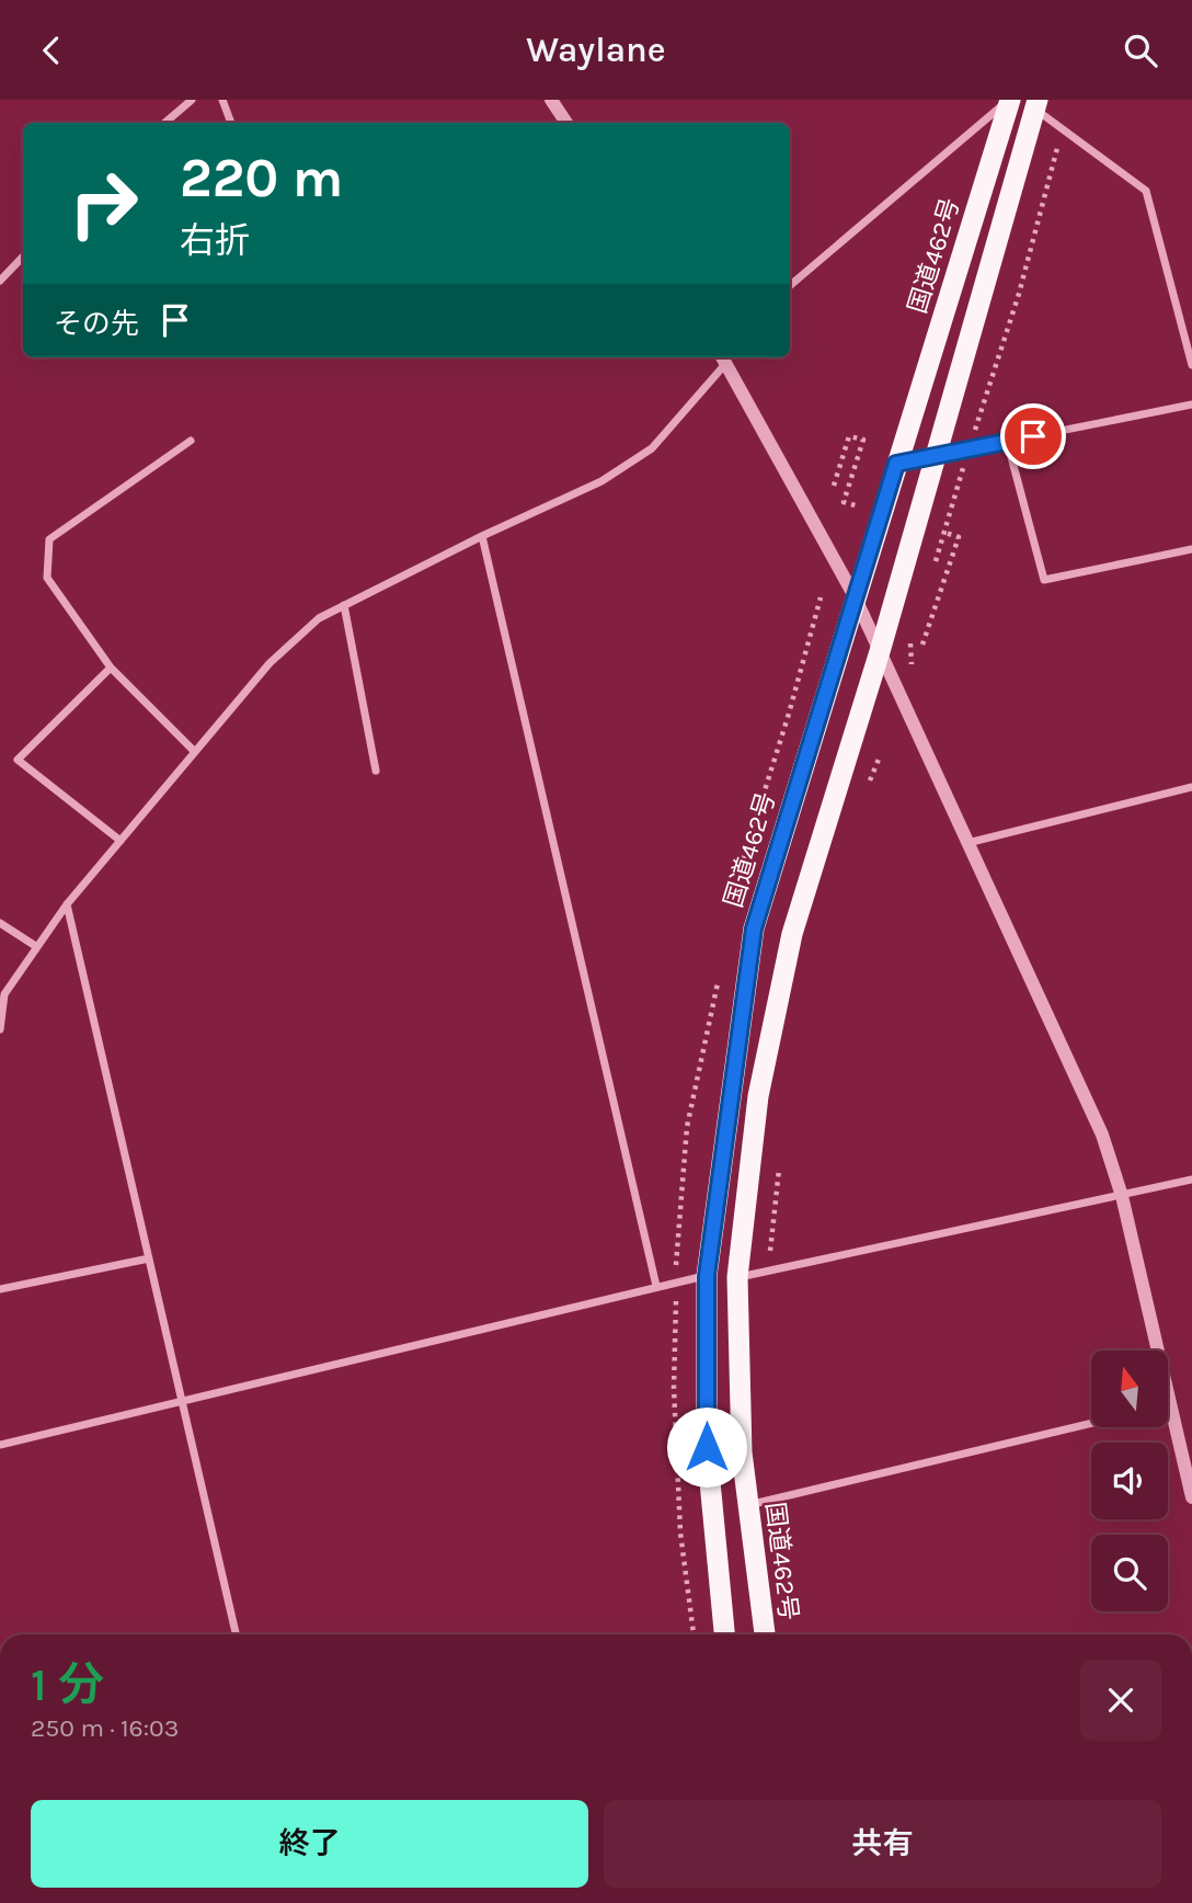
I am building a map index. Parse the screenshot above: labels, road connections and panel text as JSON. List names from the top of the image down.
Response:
{
  "streets": {
    "highway": ["国道462号"]
  },
  "north": "top",
  "page": {
    "header": "Waylane",
    "turn": ["220 m", "右折"],
    "then": "その先",
    "heading": ["1 分", "250 m · 16:03"],
    "buttons": ["終了", "共有"]
  }
}
